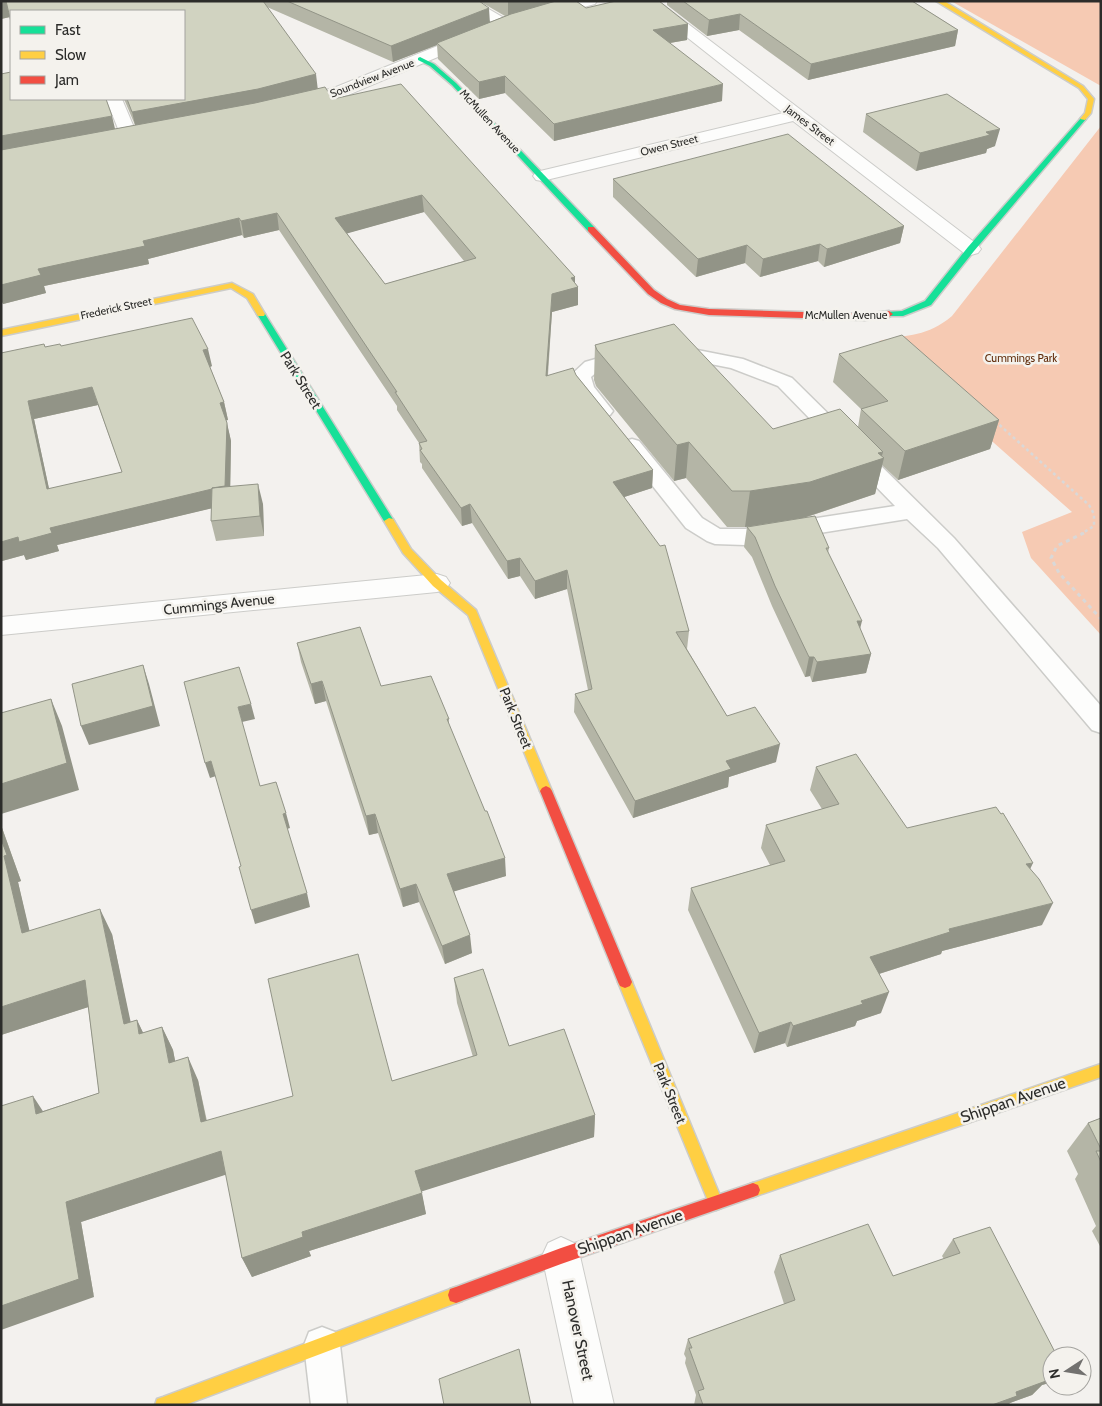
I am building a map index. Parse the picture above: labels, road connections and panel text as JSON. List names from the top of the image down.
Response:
{
  "streets": {
    "street": [
      "Soundview Avenue",
      "McMullen Avenue",
      "James Street",
      "Owen Street",
      "Frederick Street",
      "Park Street",
      "Cummings Avenue",
      "Shippan Avenue",
      "Hanover Street"
    ]
  },
  "crossings": [
    ["Soundview Avenue", "McMullen Avenue"],
    ["McMullen Avenue", "James Street"],
    ["McMullen Avenue", "Owen Street"],
    ["James Street", "Owen Street"],
    ["Frederick Street", "Park Street"],
    ["Park Street", "Cummings Avenue"],
    ["Park Street", "Shippan Avenue"],
    ["Shippan Avenue", "Hanover Street"]
  ],
  "parks": ["Cummings Park"],
  "legend": ["Fast", "Slow", "Jam"],
  "north": "left"
}
